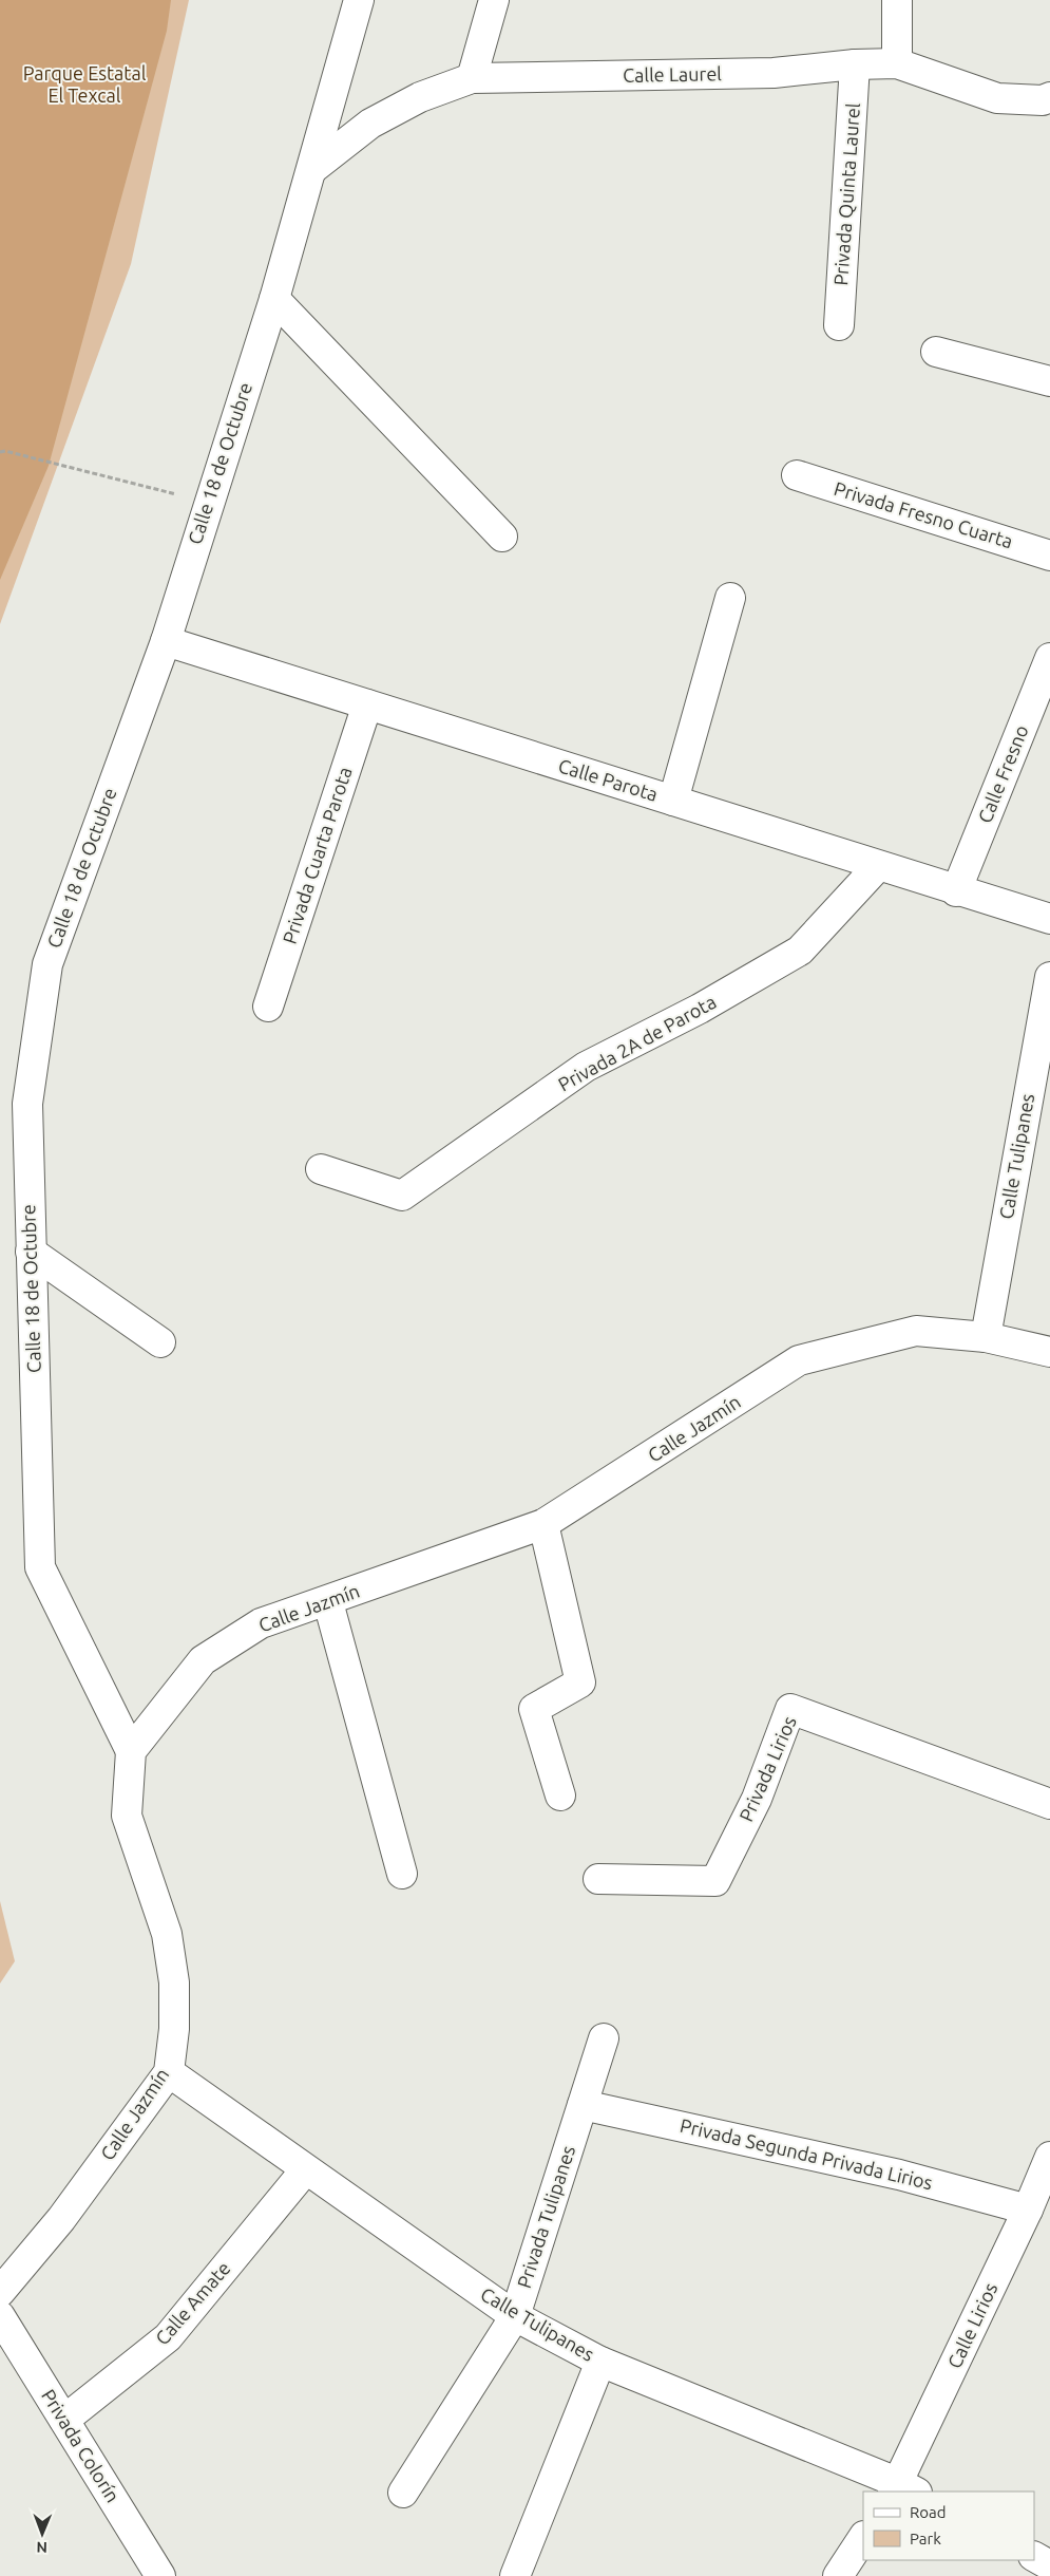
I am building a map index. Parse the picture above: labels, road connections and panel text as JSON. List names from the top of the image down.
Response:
{
  "streets": {
    "street": [
      "Calle Laurel",
      "Privada Quinta Laurel",
      "Calle 18 de Octubre",
      "Privada Fresno Cuarta",
      "Calle Fresno",
      "Calle Parota",
      "Privada Cuarta Parota",
      "Privada 2A de Parota",
      "Calle Tulipanes",
      "Calle Jazmín",
      "Privada Lirios",
      "Privada Segunda Privada Lirios",
      "Privada Tulipanes",
      "Calle Amate",
      "Calle Lirios",
      "Privada Colorín"
    ]
  },
  "crossings": [
    ["Calle Laurel", "Privada Quinta Laurel"],
    ["Calle Laurel", "Calle 18 de Octubre"],
    ["Calle 18 de Octubre", "Calle Parota"],
    ["Calle 18 de Octubre", "Calle Jazmín"],
    ["Calle Fresno", "Calle Parota"],
    ["Calle Parota", "Privada Cuarta Parota"],
    ["Calle Parota", "Privada 2A de Parota"],
    ["Calle Tulipanes", "Calle Jazmín"],
    ["Calle Tulipanes", "Privada Tulipanes"],
    ["Calle Tulipanes", "Calle Amate"],
    ["Calle Tulipanes", "Calle Lirios"],
    ["Privada Segunda Privada Lirios", "Privada Tulipanes"],
    ["Privada Segunda Privada Lirios", "Calle Lirios"],
    ["Calle Amate", "Privada Colorín"]
  ],
  "parks": ["Parque Estatal El Texcal"],
  "legend": ["Road", "Park"],
  "north": "bottom"
}
